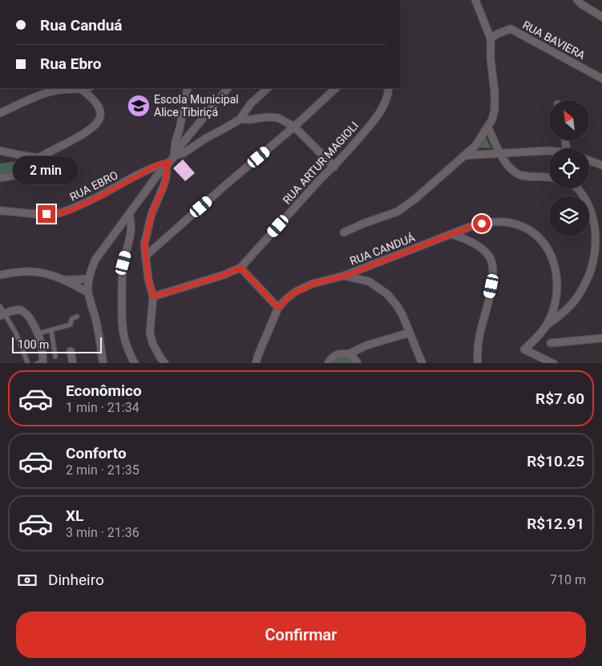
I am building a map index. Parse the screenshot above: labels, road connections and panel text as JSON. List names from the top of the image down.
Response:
{
  "streets": {
    "street": [
      "RUA BAVIERA",
      "RUA ARTUR MAGIOLI",
      "RUA EBRO",
      "RUA CANDUÁ"
    ]
  },
  "places": {
    "school or university": ["Escola Municipal Alice Tibiriçá"]
  },
  "scale_bar": "100 m",
  "north": "top left",
  "page": {
    "banner": ["Rua Canduá", "Rua Ebro"],
    "bubble": "2 min",
    "scale": "100 m",
    "list": [
      {
        "name": "Econômico",
        "note": "1 min · 21:34",
        "value": "R$7.60"
      },
      {
        "name": "Conforto",
        "note": "2 min · 21:35",
        "value": "R$10.25"
      },
      {
        "name": "XL",
        "note": "3 min · 21:36",
        "value": "R$12.91"
      }
    ],
    "pay": ["Dinheiro", "710 m"],
    "buttons": "Confirmar"
  }
}
